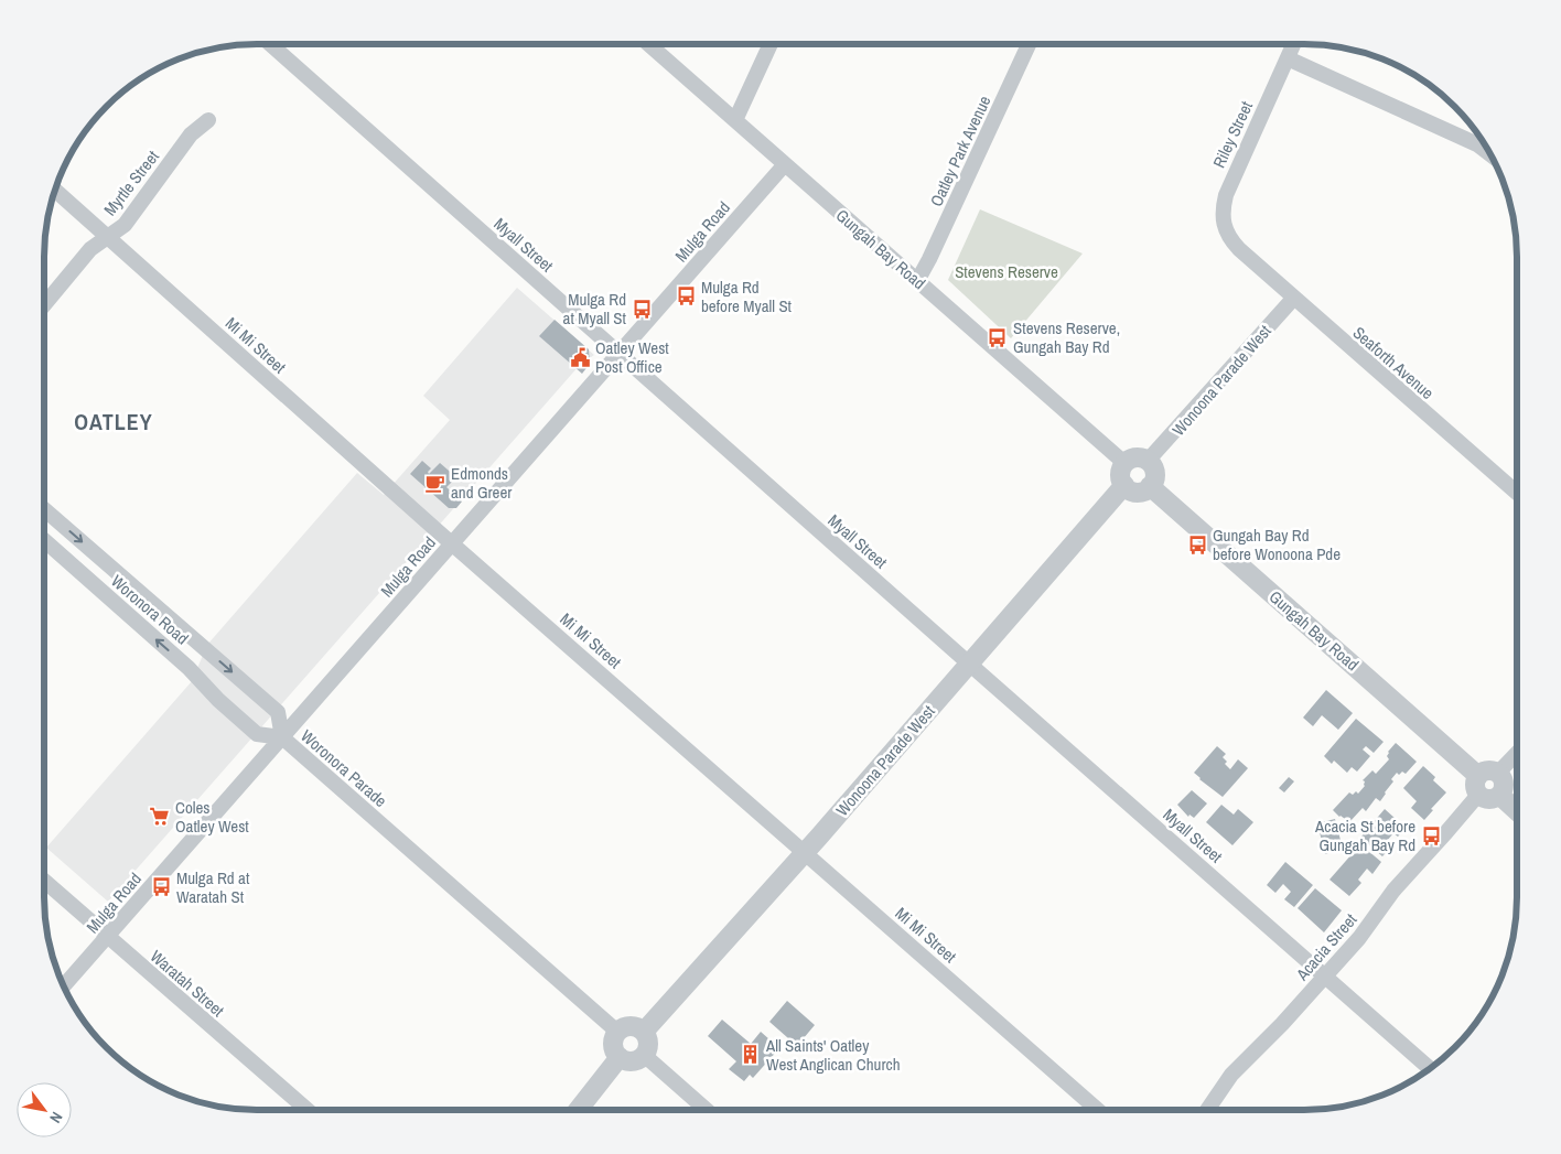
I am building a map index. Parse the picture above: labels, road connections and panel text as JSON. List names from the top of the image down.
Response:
{
  "streets": {
    "street": [
      "Riley Street",
      "Oatley Park Avenue",
      "Myrtle Street",
      "Mulga Road",
      "Myall Street",
      "Gungah Bay Road",
      "Mi Mi Street",
      "Seaforth Avenue",
      "Wonoona Parade West",
      "Woronora Road",
      "Woronora Parade",
      "Acacia Street",
      "Waratah Street"
    ]
  },
  "crossings": [
    ["Riley Street", "Seaforth Avenue"],
    ["Oatley Park Avenue", "Gungah Bay Road"],
    ["Myrtle Street", "Mi Mi Street"],
    ["Mulga Road", "Myall Street"],
    ["Mulga Road", "Gungah Bay Road"],
    ["Mulga Road", "Mi Mi Street"],
    ["Mulga Road", "Woronora Road"],
    ["Mulga Road", "Woronora Parade"],
    ["Mulga Road", "Waratah Street"],
    ["Myall Street", "Wonoona Parade West"],
    ["Myall Street", "Acacia Street"],
    ["Gungah Bay Road", "Wonoona Parade West"],
    ["Gungah Bay Road", "Acacia Street"],
    ["Mi Mi Street", "Wonoona Parade West"],
    ["Seaforth Avenue", "Wonoona Parade West"],
    ["Wonoona Parade West", "Woronora Parade"],
    ["Woronora Road", "Woronora Parade"]
  ],
  "one_way": ["Woronora Road"],
  "districts": ["OATLEY"],
  "parks": ["Stevens Reserve"],
  "places": {
    "bus stop": [
      "Mulga Rd before Myall St",
      "Mulga Rd at Myall St",
      "Stevens Reserve, Gungah Bay Rd",
      "Gungah Bay Rd before Wonoona Pde",
      "Acacia St before Gungah Bay Rd",
      "Mulga Rd at Waratah St"
    ],
    "public building": ["Oatley West Post Office"],
    "cafe": ["Edmonds and Greer"],
    "supermarket": ["Coles Oatley West"],
    "building": ["All Saints' Oatley West Anglican Church"]
  },
  "north": "bottom right"
}
